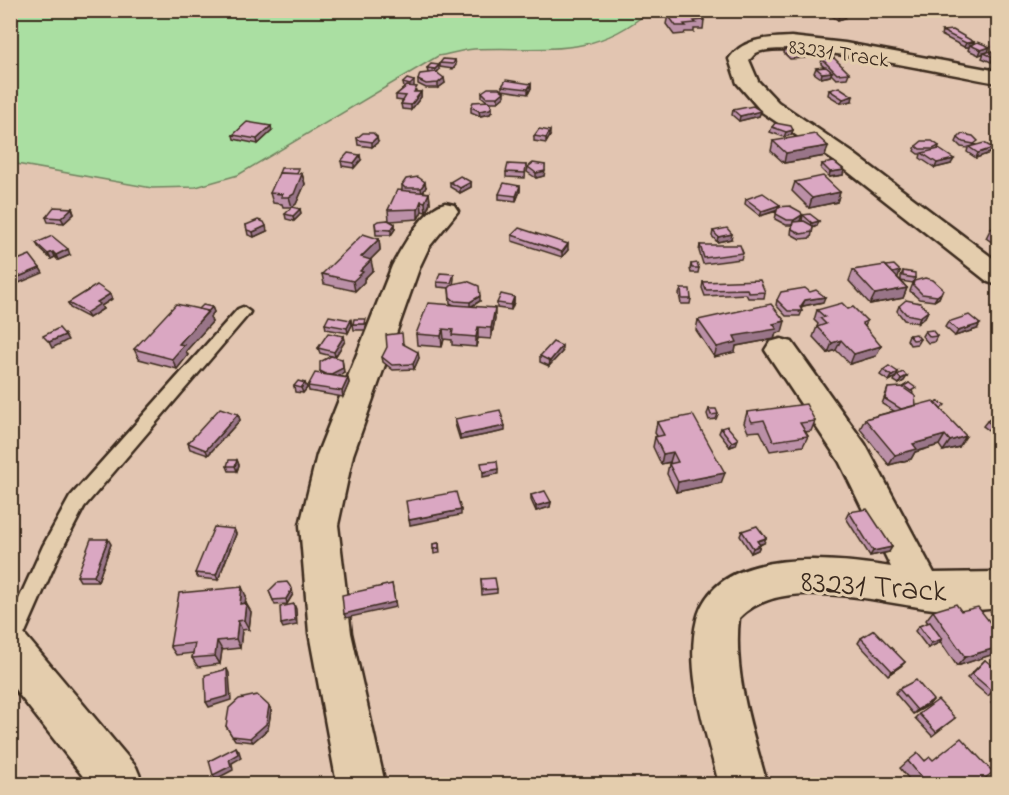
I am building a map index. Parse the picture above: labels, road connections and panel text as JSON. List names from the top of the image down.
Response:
{
  "streets": {
    "street": ["83231 Track"]
  }
}
